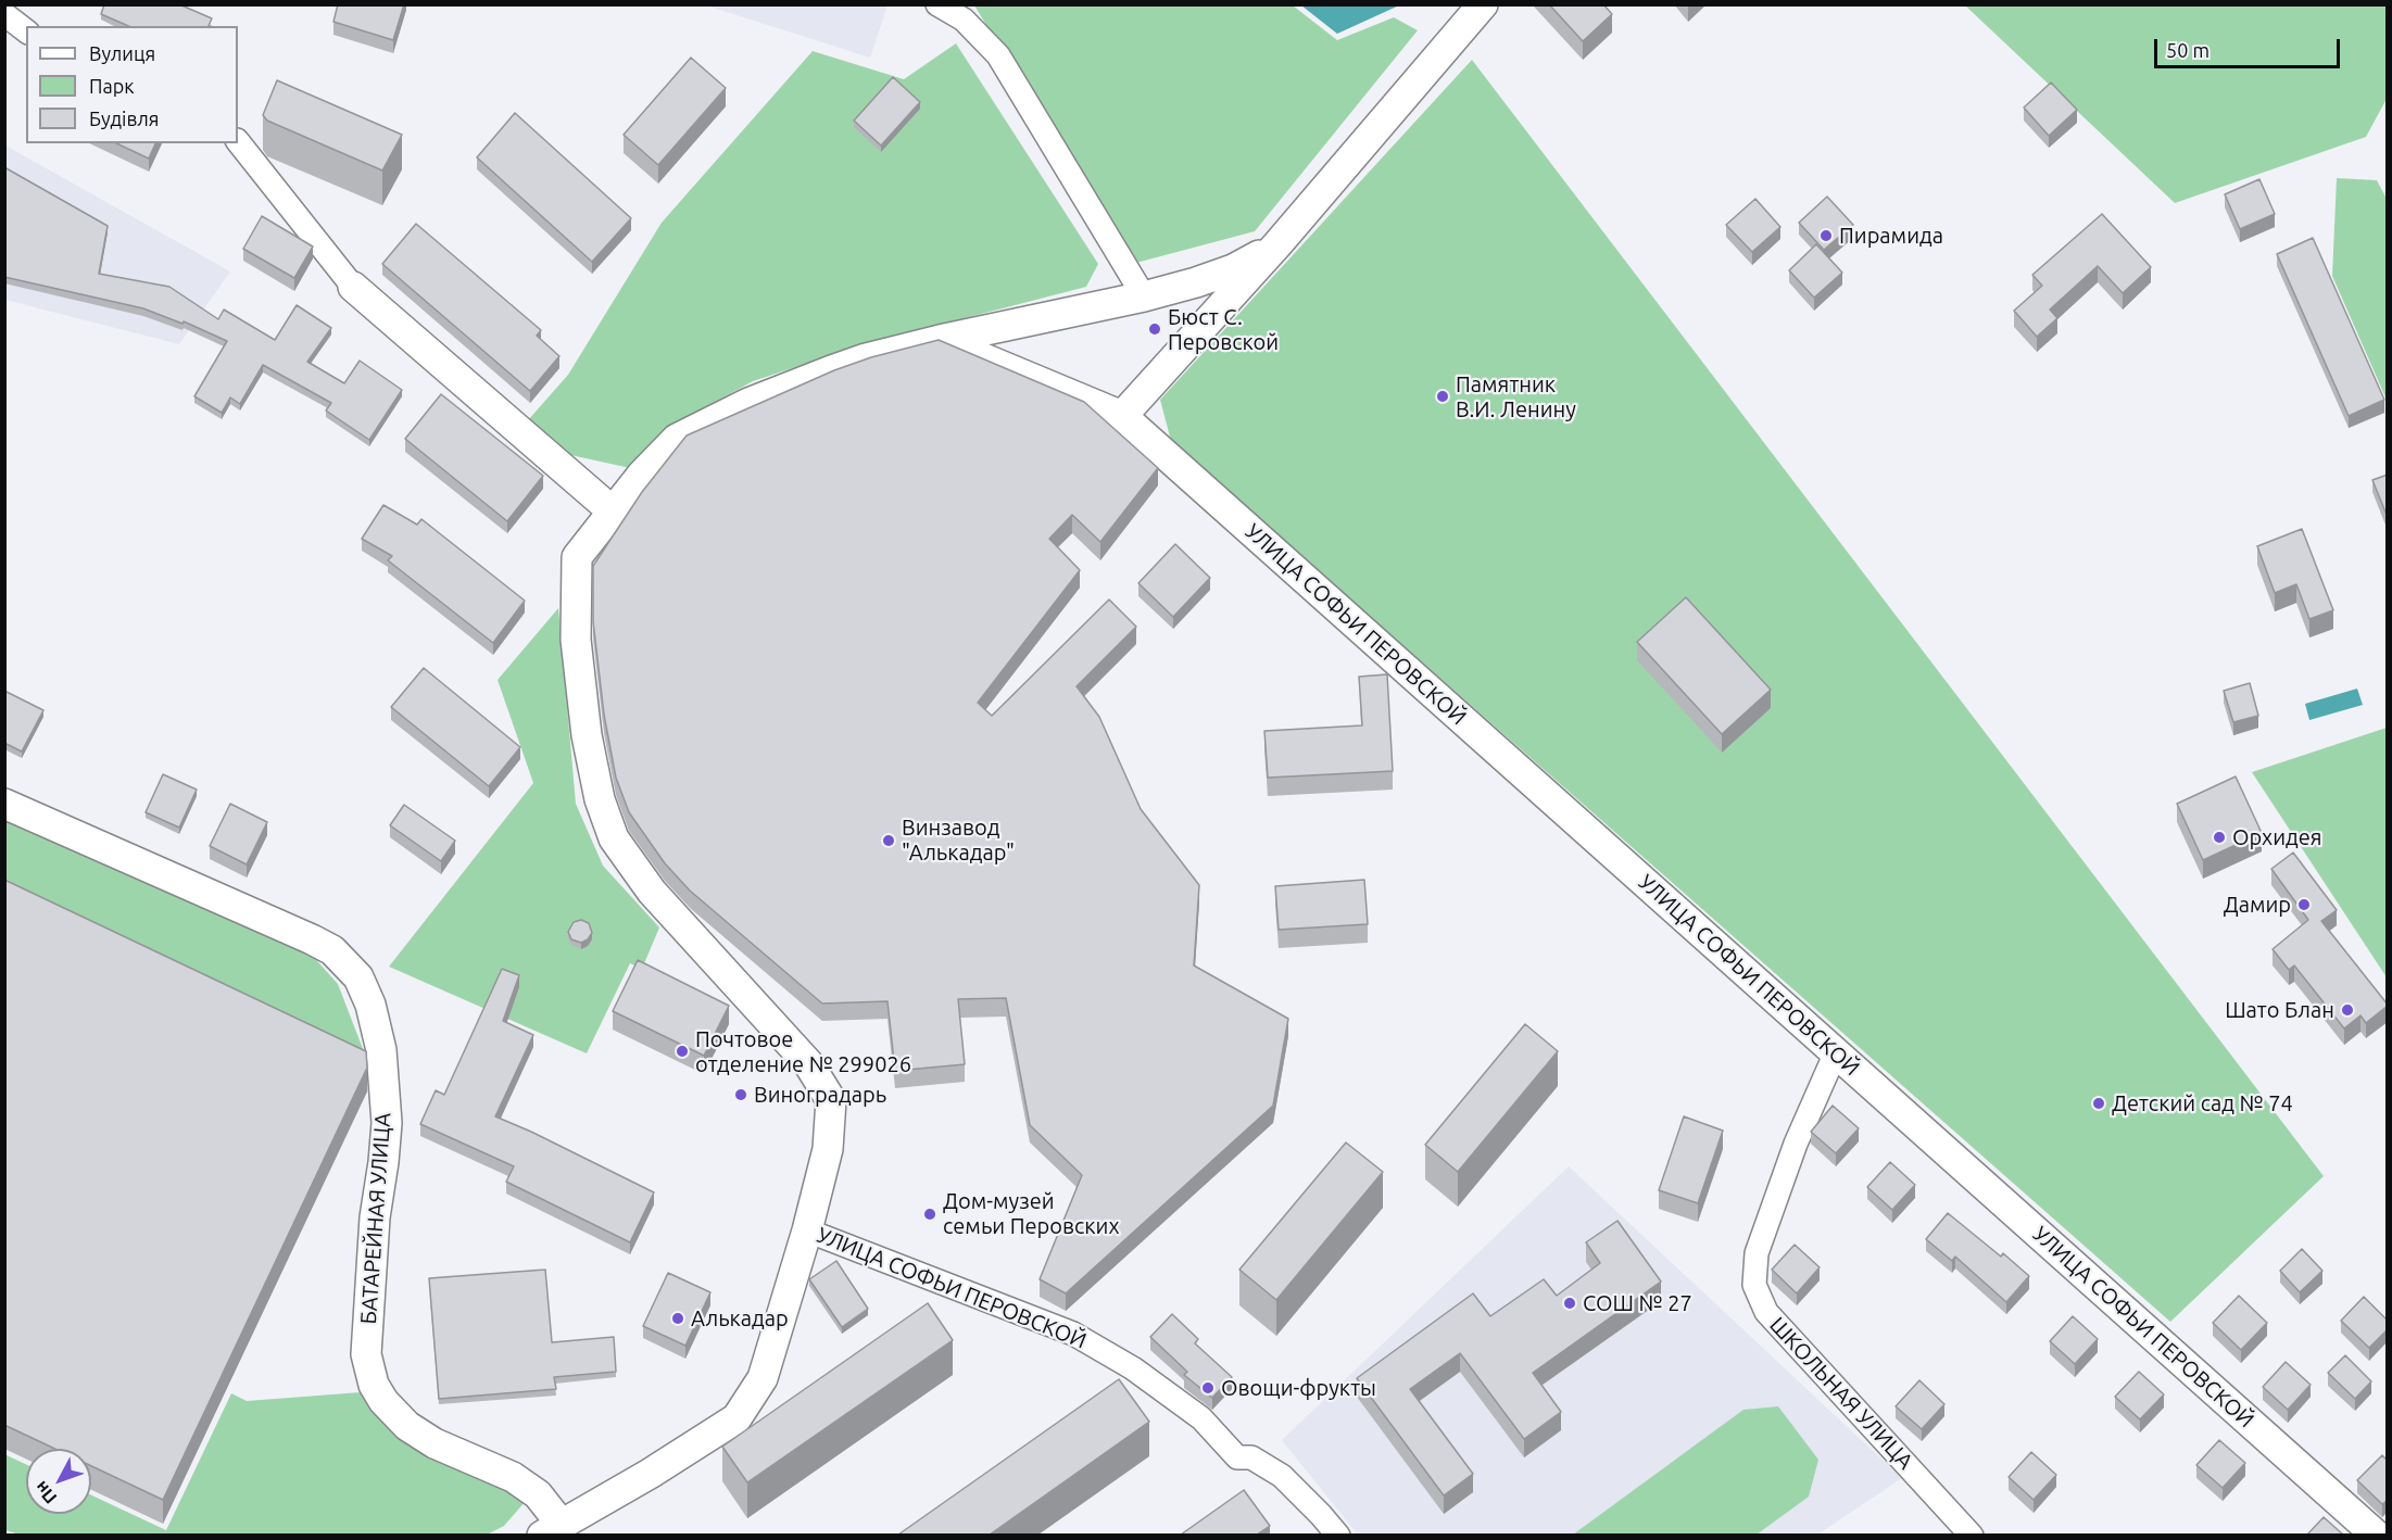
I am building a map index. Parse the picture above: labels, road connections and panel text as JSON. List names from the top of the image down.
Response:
{
  "streets": {
    "street": ["УЛИЦА СОФЬИ ПЕРОВСКОЙ", "БАТАРЕЙНАЯ УЛИЦА", "ШКОЛЬНАЯ УЛИЦА"]
  },
  "crossings": [
    ["УЛИЦА СОФЬИ ПЕРОВСКОЙ", "БАТАРЕЙНАЯ УЛИЦА"],
    ["УЛИЦА СОФЬИ ПЕРОВСКОЙ", "ШКОЛЬНАЯ УЛИЦА"]
  ],
  "places": [
    "Пирамида",
    "Бюст С. Перовской",
    "Памятник В.И. Ленину",
    "Орхидея",
    "Винзавод \"Алькадар\"",
    "Дамир",
    "Шато Блан",
    "Почтовое отделение № 299026",
    "Виноградарь",
    "Детский сад № 74",
    "Дом-музей семьи Перовских",
    "СОШ № 27",
    "Алькадар",
    "Овощи-фрукты"
  ],
  "legend": ["Вулиця", "Парк", "Будівля"],
  "scale_bar": "50 m",
  "north": "bottom left"
}
